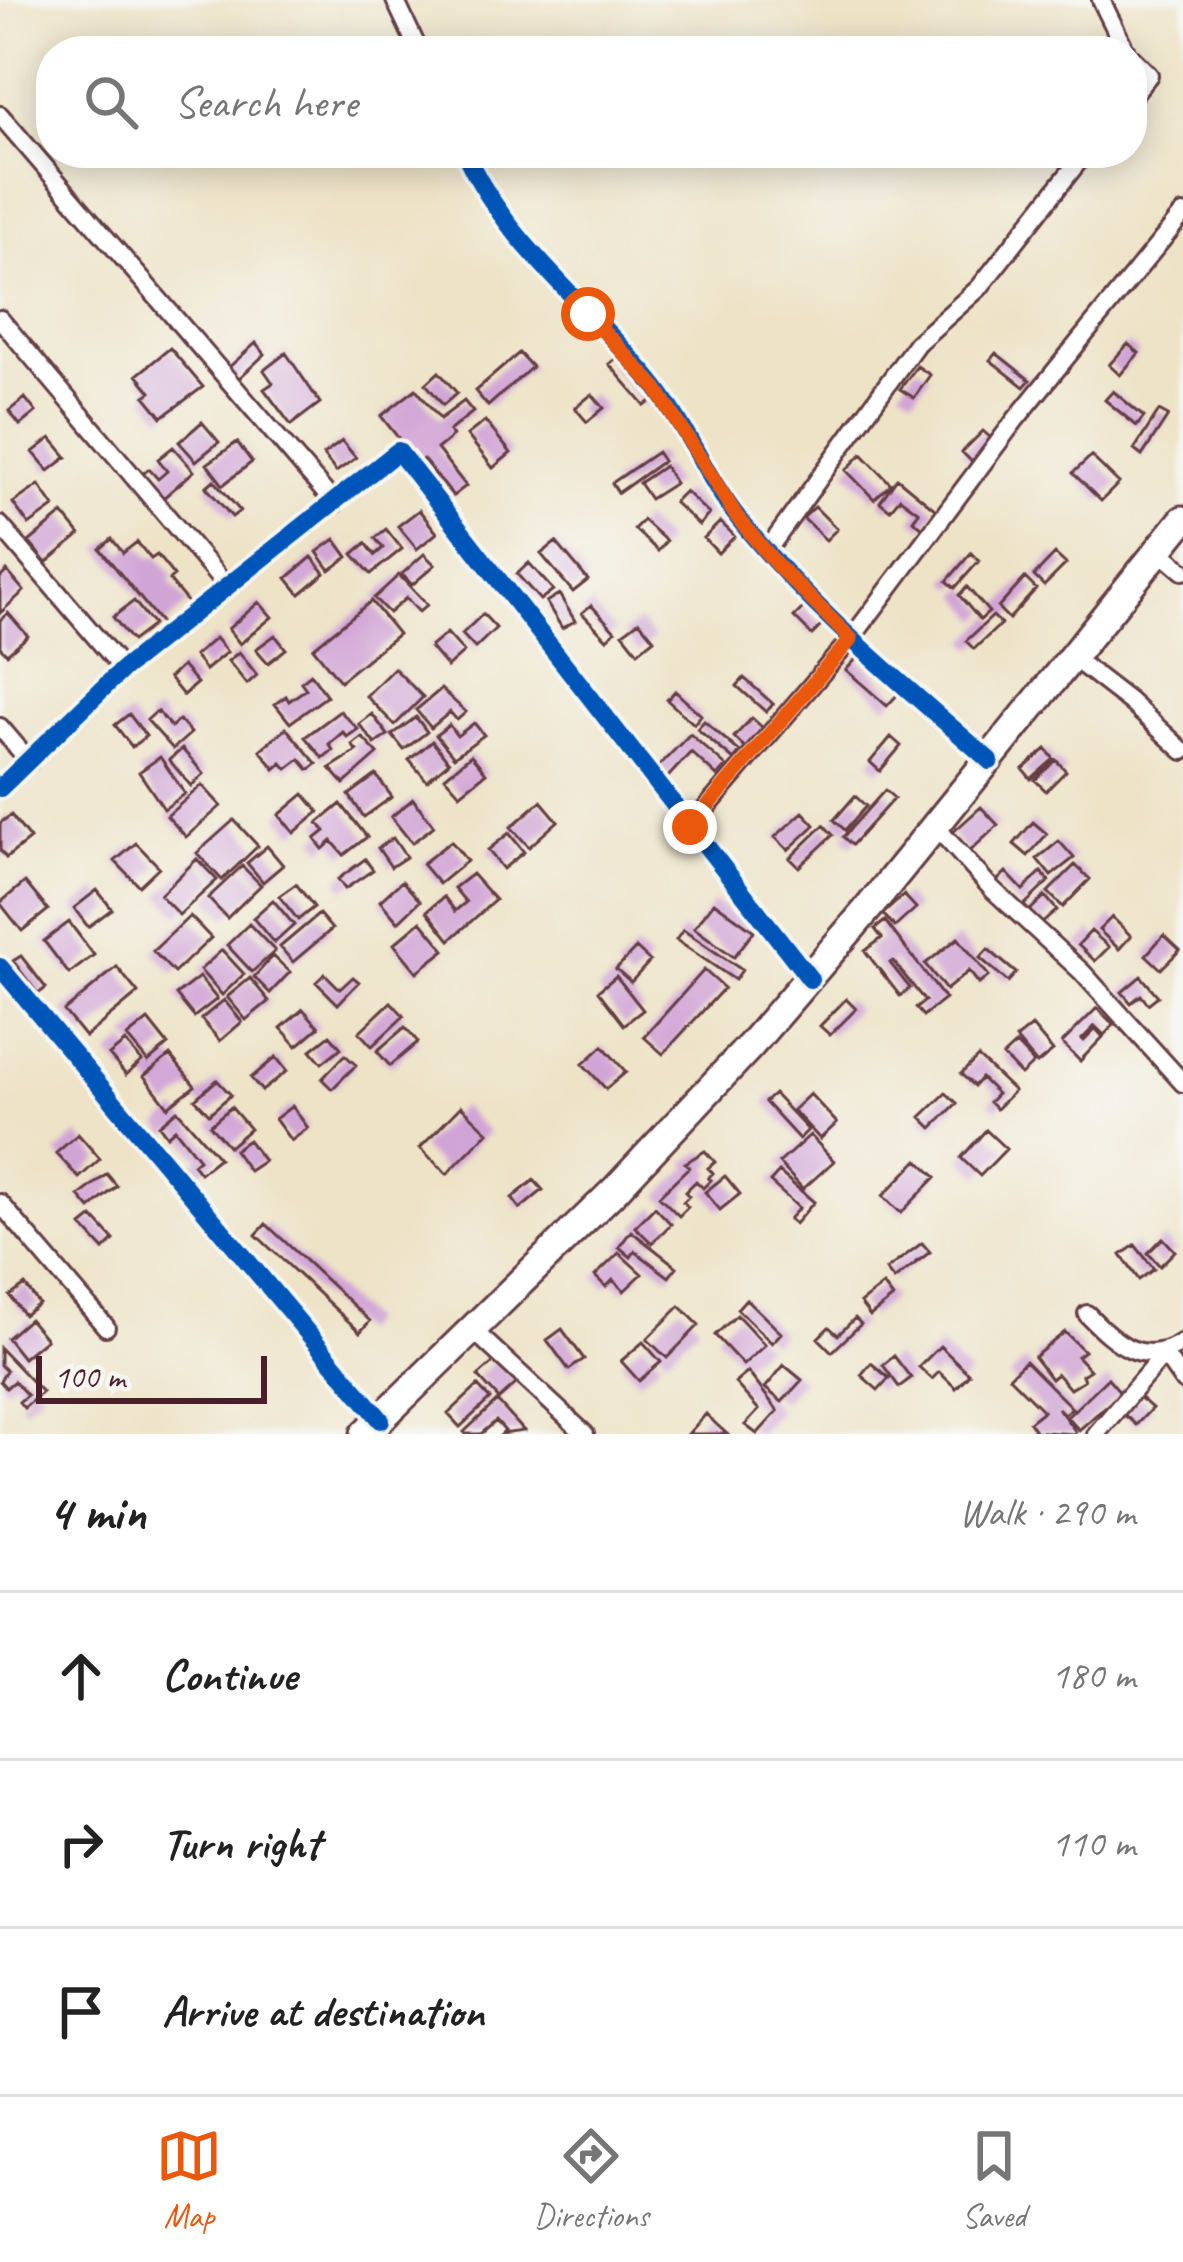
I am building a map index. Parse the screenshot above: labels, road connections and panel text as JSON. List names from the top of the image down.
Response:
{
  "scale_bar": "100 m",
  "page": {
    "search": "Search here",
    "scale": "100 m",
    "heading": ["4 min", "Walk · 290 m"],
    "list": [
      ["Continue", "180 m"],
      ["Turn right", "110 m"],
      "Arrive at destination"
    ],
    "nav": ["Map", "Directions", "Saved"]
  }
}
